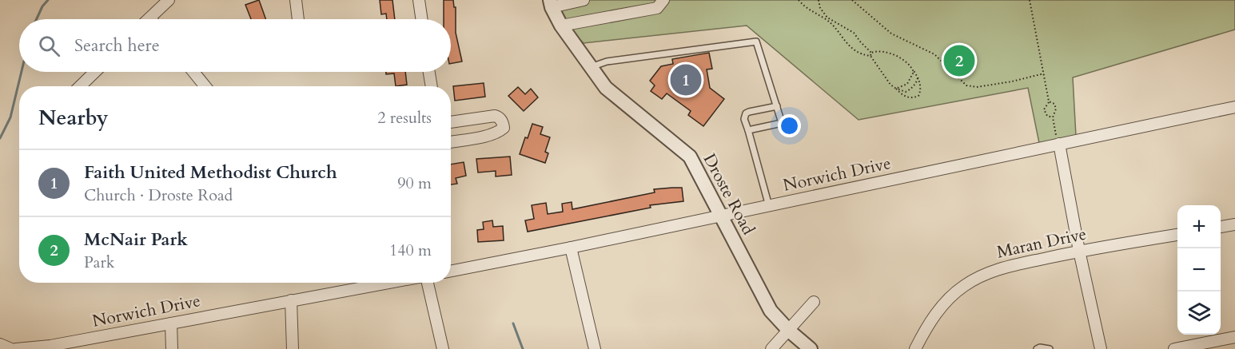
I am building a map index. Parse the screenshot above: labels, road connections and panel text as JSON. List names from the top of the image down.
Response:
{
  "streets": {
    "street": ["Norwich Drive", "Droste Road", "Maran Drive"]
  },
  "crossings": [
    ["Norwich Drive", "Droste Road"]
  ],
  "page": {
    "search": "Search here",
    "pins": ["2", "1"],
    "heading": ["Nearby", "2 results"],
    "list": [
      {
        "mark": "1",
        "name": "Faith United Methodist Church",
        "note": "Church · Droste Road",
        "value": "90 m"
      },
      {
        "mark": "2",
        "name": "McNair Park",
        "note": "Park",
        "value": "140 m"
      }
    ],
    "map_buttons": ["+", "−"]
  }
}
